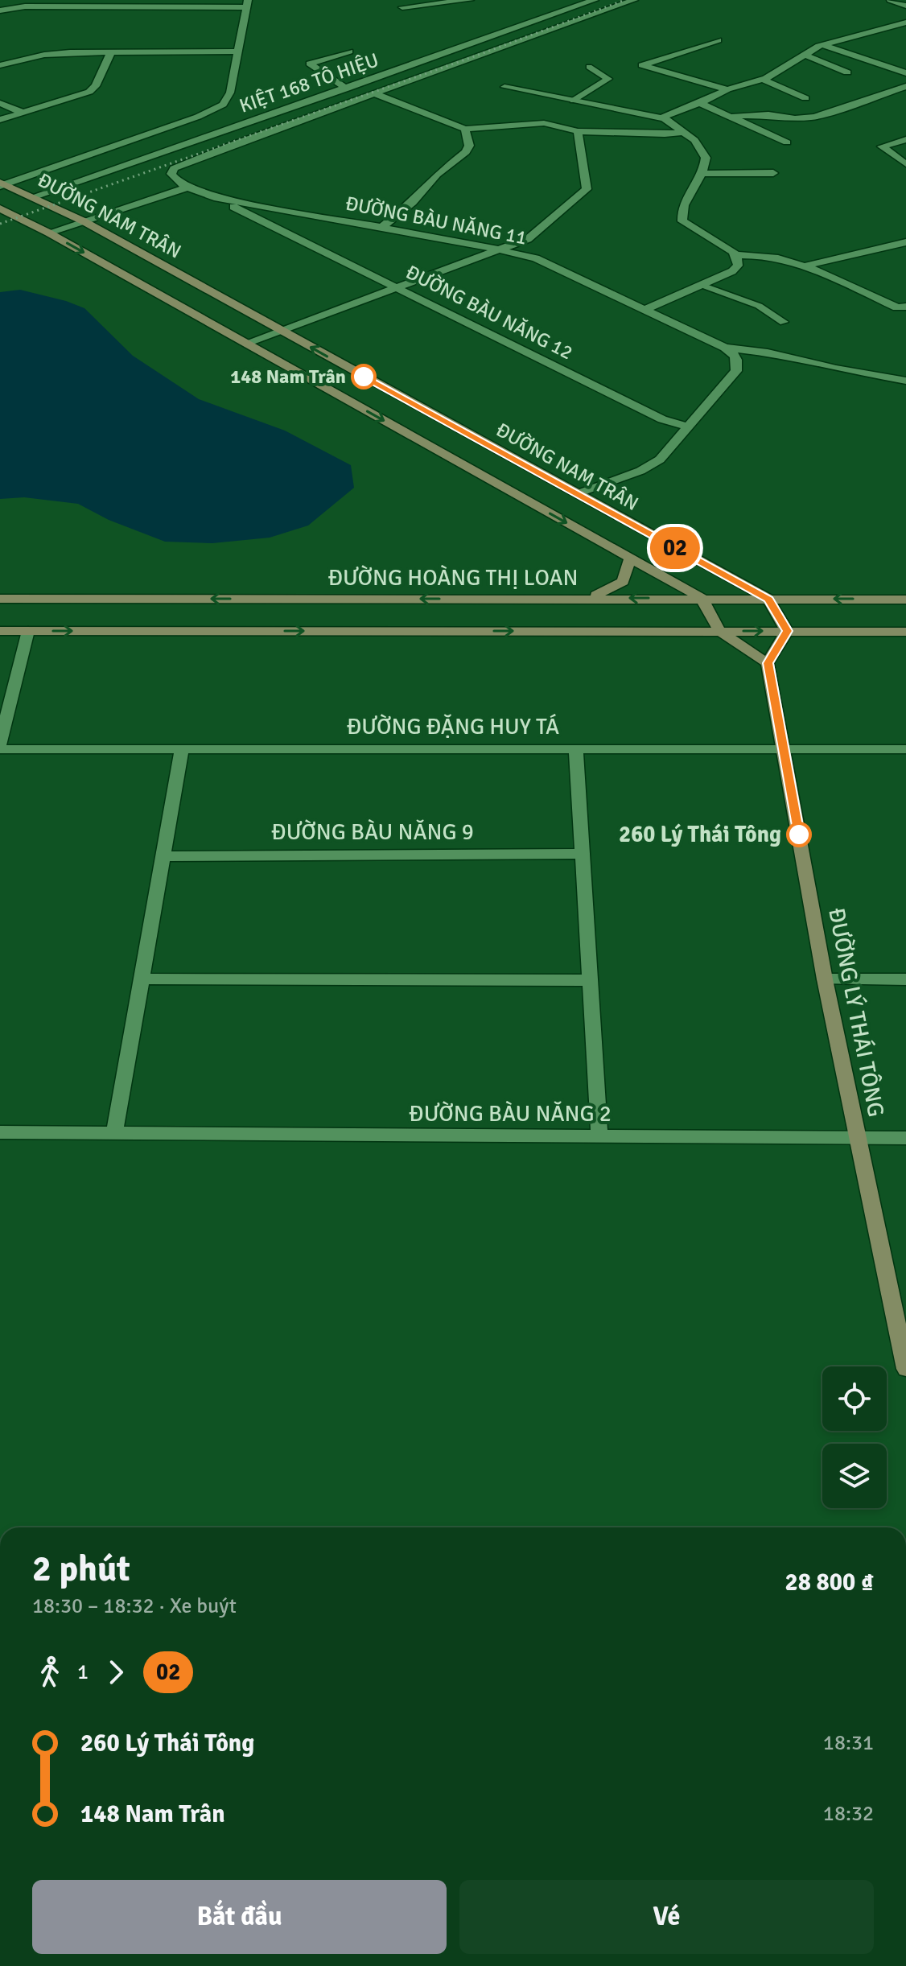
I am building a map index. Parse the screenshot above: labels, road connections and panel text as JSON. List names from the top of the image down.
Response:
{
  "streets": {
    "street": [
      "KIỆT 168 TÔ HIỆU",
      "ĐƯỜNG NAM TRÂN",
      "ĐƯỜNG BÀU NĂNG 11",
      "ĐƯỜNG BÀU NĂNG 12",
      "ĐƯỜNG HOÀNG THỊ LOAN",
      "ĐƯỜNG ĐẶNG HUY TÁ",
      "ĐƯỜNG BÀU NĂNG 9",
      "ĐƯỜNG LÝ THÁI TÔNG",
      "ĐƯỜNG BÀU NĂNG 2"
    ]
  },
  "crossings": [
    ["KIỆT 168 TÔ HIỆU", "ĐƯỜNG NAM TRÂN"],
    ["ĐƯỜNG NAM TRÂN", "ĐƯỜNG HOÀNG THỊ LOAN"],
    ["ĐƯỜNG BÀU NĂNG 11", "ĐƯỜNG BÀU NĂNG 12"],
    ["ĐƯỜNG ĐẶNG HUY TÁ", "ĐƯỜNG LÝ THÁI TÔNG"],
    ["ĐƯỜNG LÝ THÁI TÔNG", "ĐƯỜNG BÀU NĂNG 2"]
  ],
  "places": ["148 Nam Trân", "260 Lý Thái Tông"],
  "lines": ["bus line 02"],
  "page": {
    "on_map": "02",
    "heading": ["2 phút", "18:30 – 18:32 · Xe buýt", "28 800 ₫"],
    "legs": ["1", "02"],
    "list": [
      {
        "name": "260 Lý Thái Tông",
        "value": "18:31"
      },
      {
        "name": "148 Nam Trân",
        "value": "18:32"
      }
    ],
    "buttons": ["Bắt đầu", "Vé"]
  }
}
